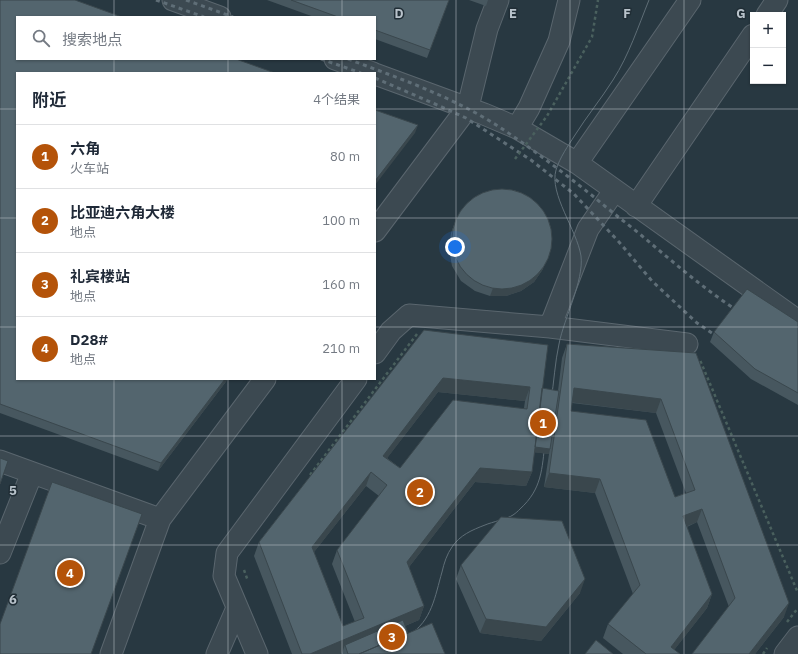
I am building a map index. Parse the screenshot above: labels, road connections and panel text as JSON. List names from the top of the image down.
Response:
{
  "page": {
    "map_buttons": ["+", "−"],
    "search": "搜索地点",
    "heading": ["附近", "4个结果"],
    "list": [
      {
        "mark": "1",
        "name": "六角",
        "note": "火车站",
        "value": "80 m"
      },
      {
        "mark": "2",
        "name": "比亚迪六角大楼",
        "note": "地点",
        "value": "100 m"
      },
      {
        "mark": "3",
        "name": "礼宾楼站",
        "note": "地点",
        "value": "160 m"
      },
      {
        "mark": "4",
        "name": "D28#",
        "note": "地点",
        "value": "210 m"
      }
    ],
    "pins": [
      "1",
      "2",
      "4",
      "3"
    ]
  },
  "grid": {
    "columns": [
      "D",
      "E",
      "F",
      "G"
    ],
    "rows": ["5", "6"]
  }
}
